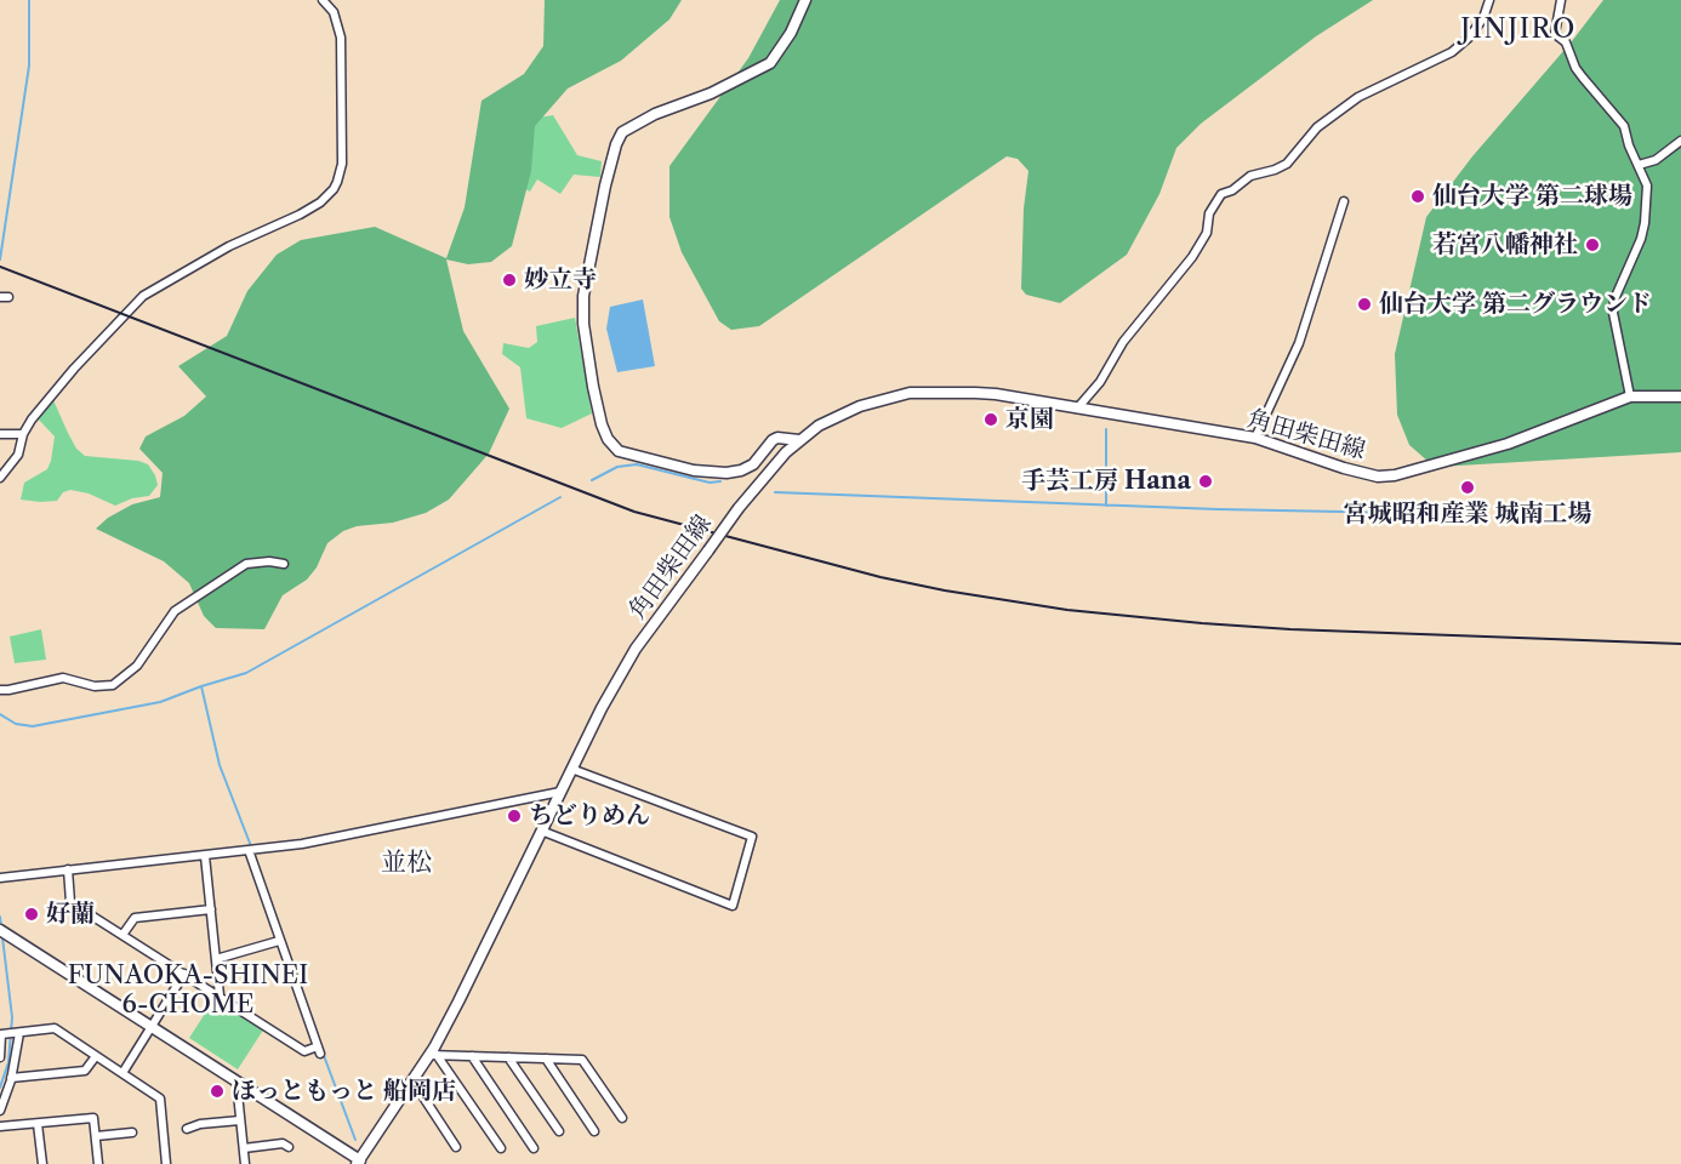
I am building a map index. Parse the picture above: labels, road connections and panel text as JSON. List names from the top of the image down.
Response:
{
  "streets": {
    "main road": ["角田柴田線"]
  },
  "districts": ["JINJIRO", "並松", "FUNAOKA-SHINEI 6-CHOME"],
  "places": [
    "仙台大学 第二球場",
    "若宮八幡神社",
    "妙立寺",
    "仙台大学 第二グラウンド",
    "京園",
    "手芸工房 Hana",
    "宮城昭和産業 城南工場",
    "ちどりめん",
    "好蘭",
    "ほっともっと 船岡店"
  ]
}
